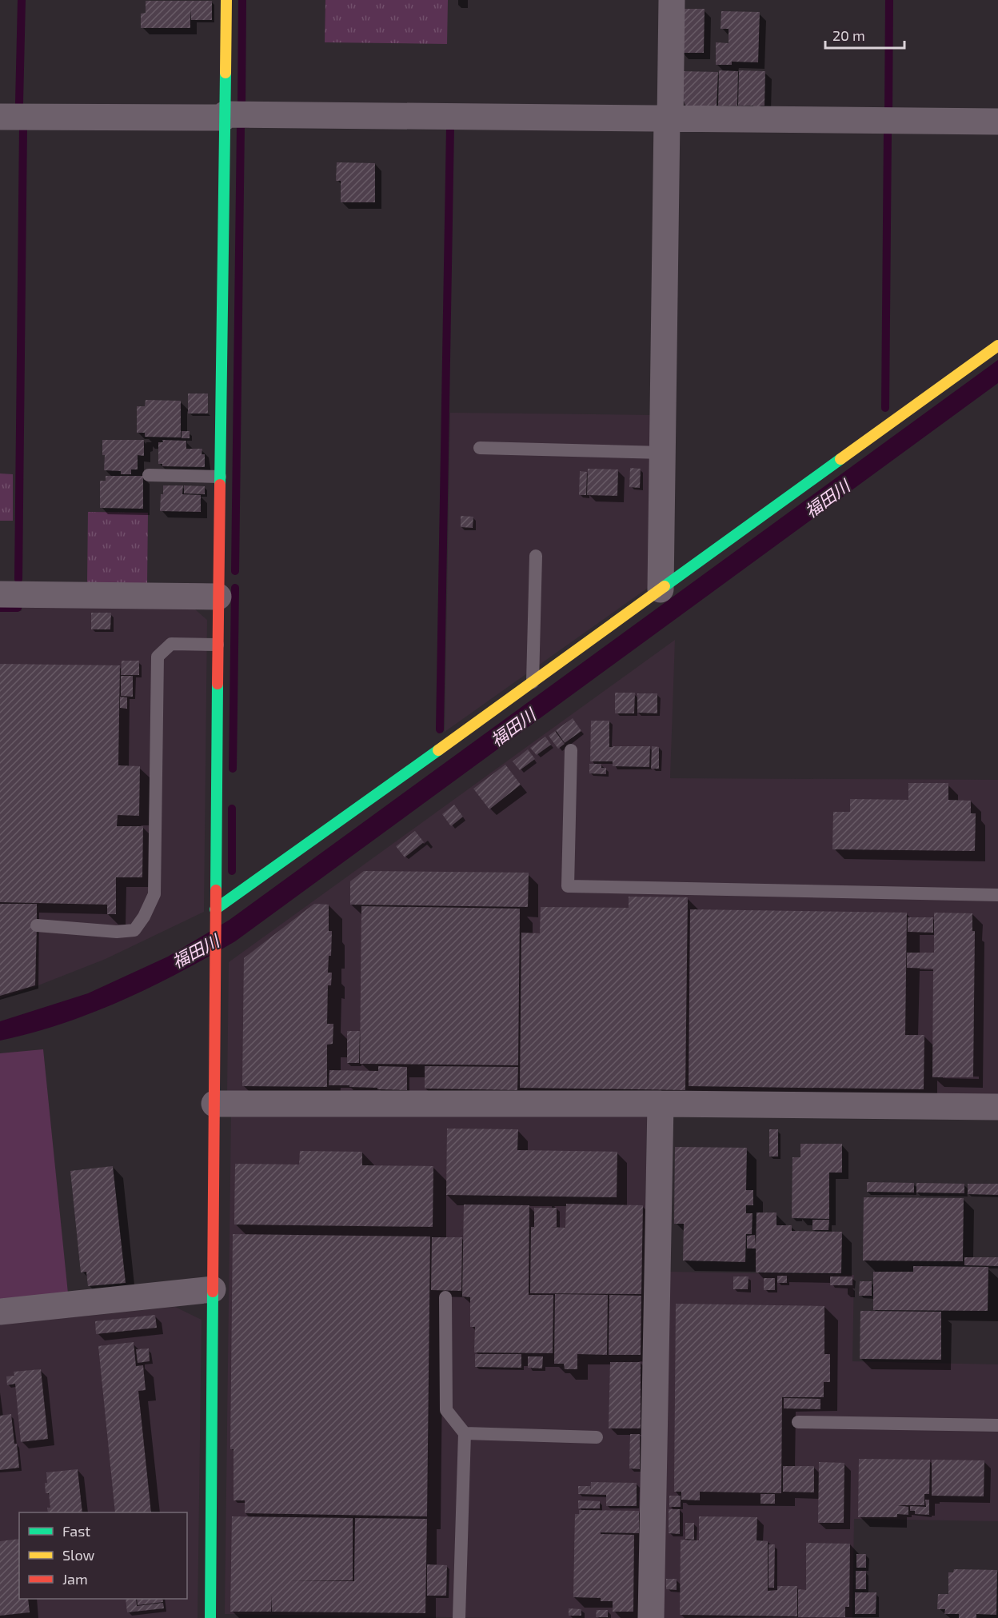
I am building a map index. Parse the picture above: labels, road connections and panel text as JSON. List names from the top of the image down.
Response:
{
  "water": ["福田川"],
  "legend": ["Fast", "Slow", "Jam"],
  "scale_bar": "20 m"
}
